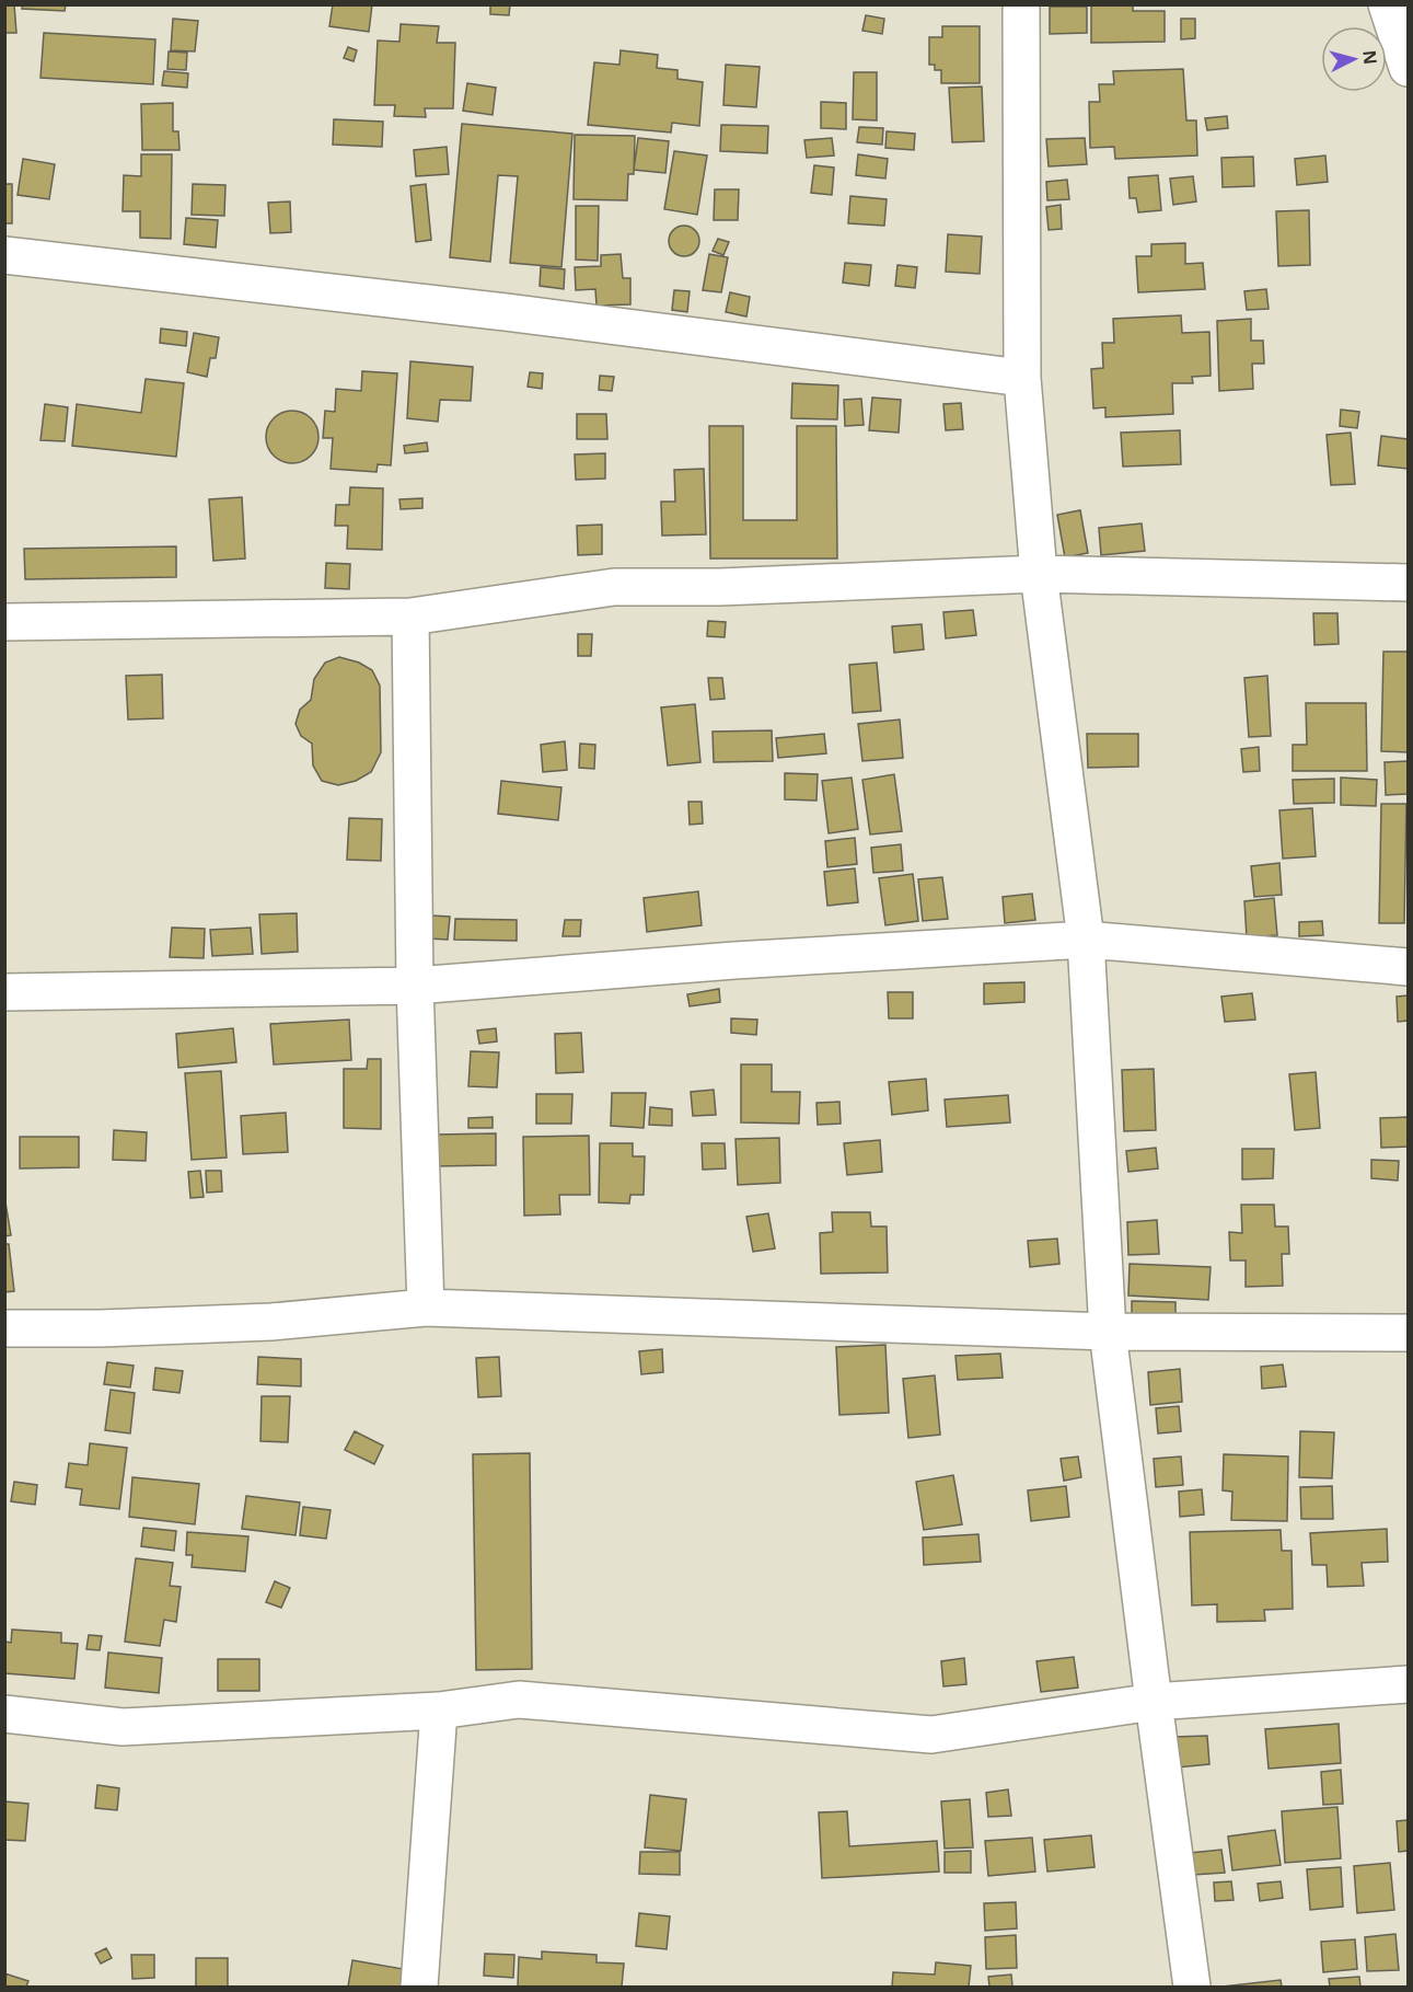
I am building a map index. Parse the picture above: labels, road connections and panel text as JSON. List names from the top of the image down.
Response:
{
  "north": "right"
}
